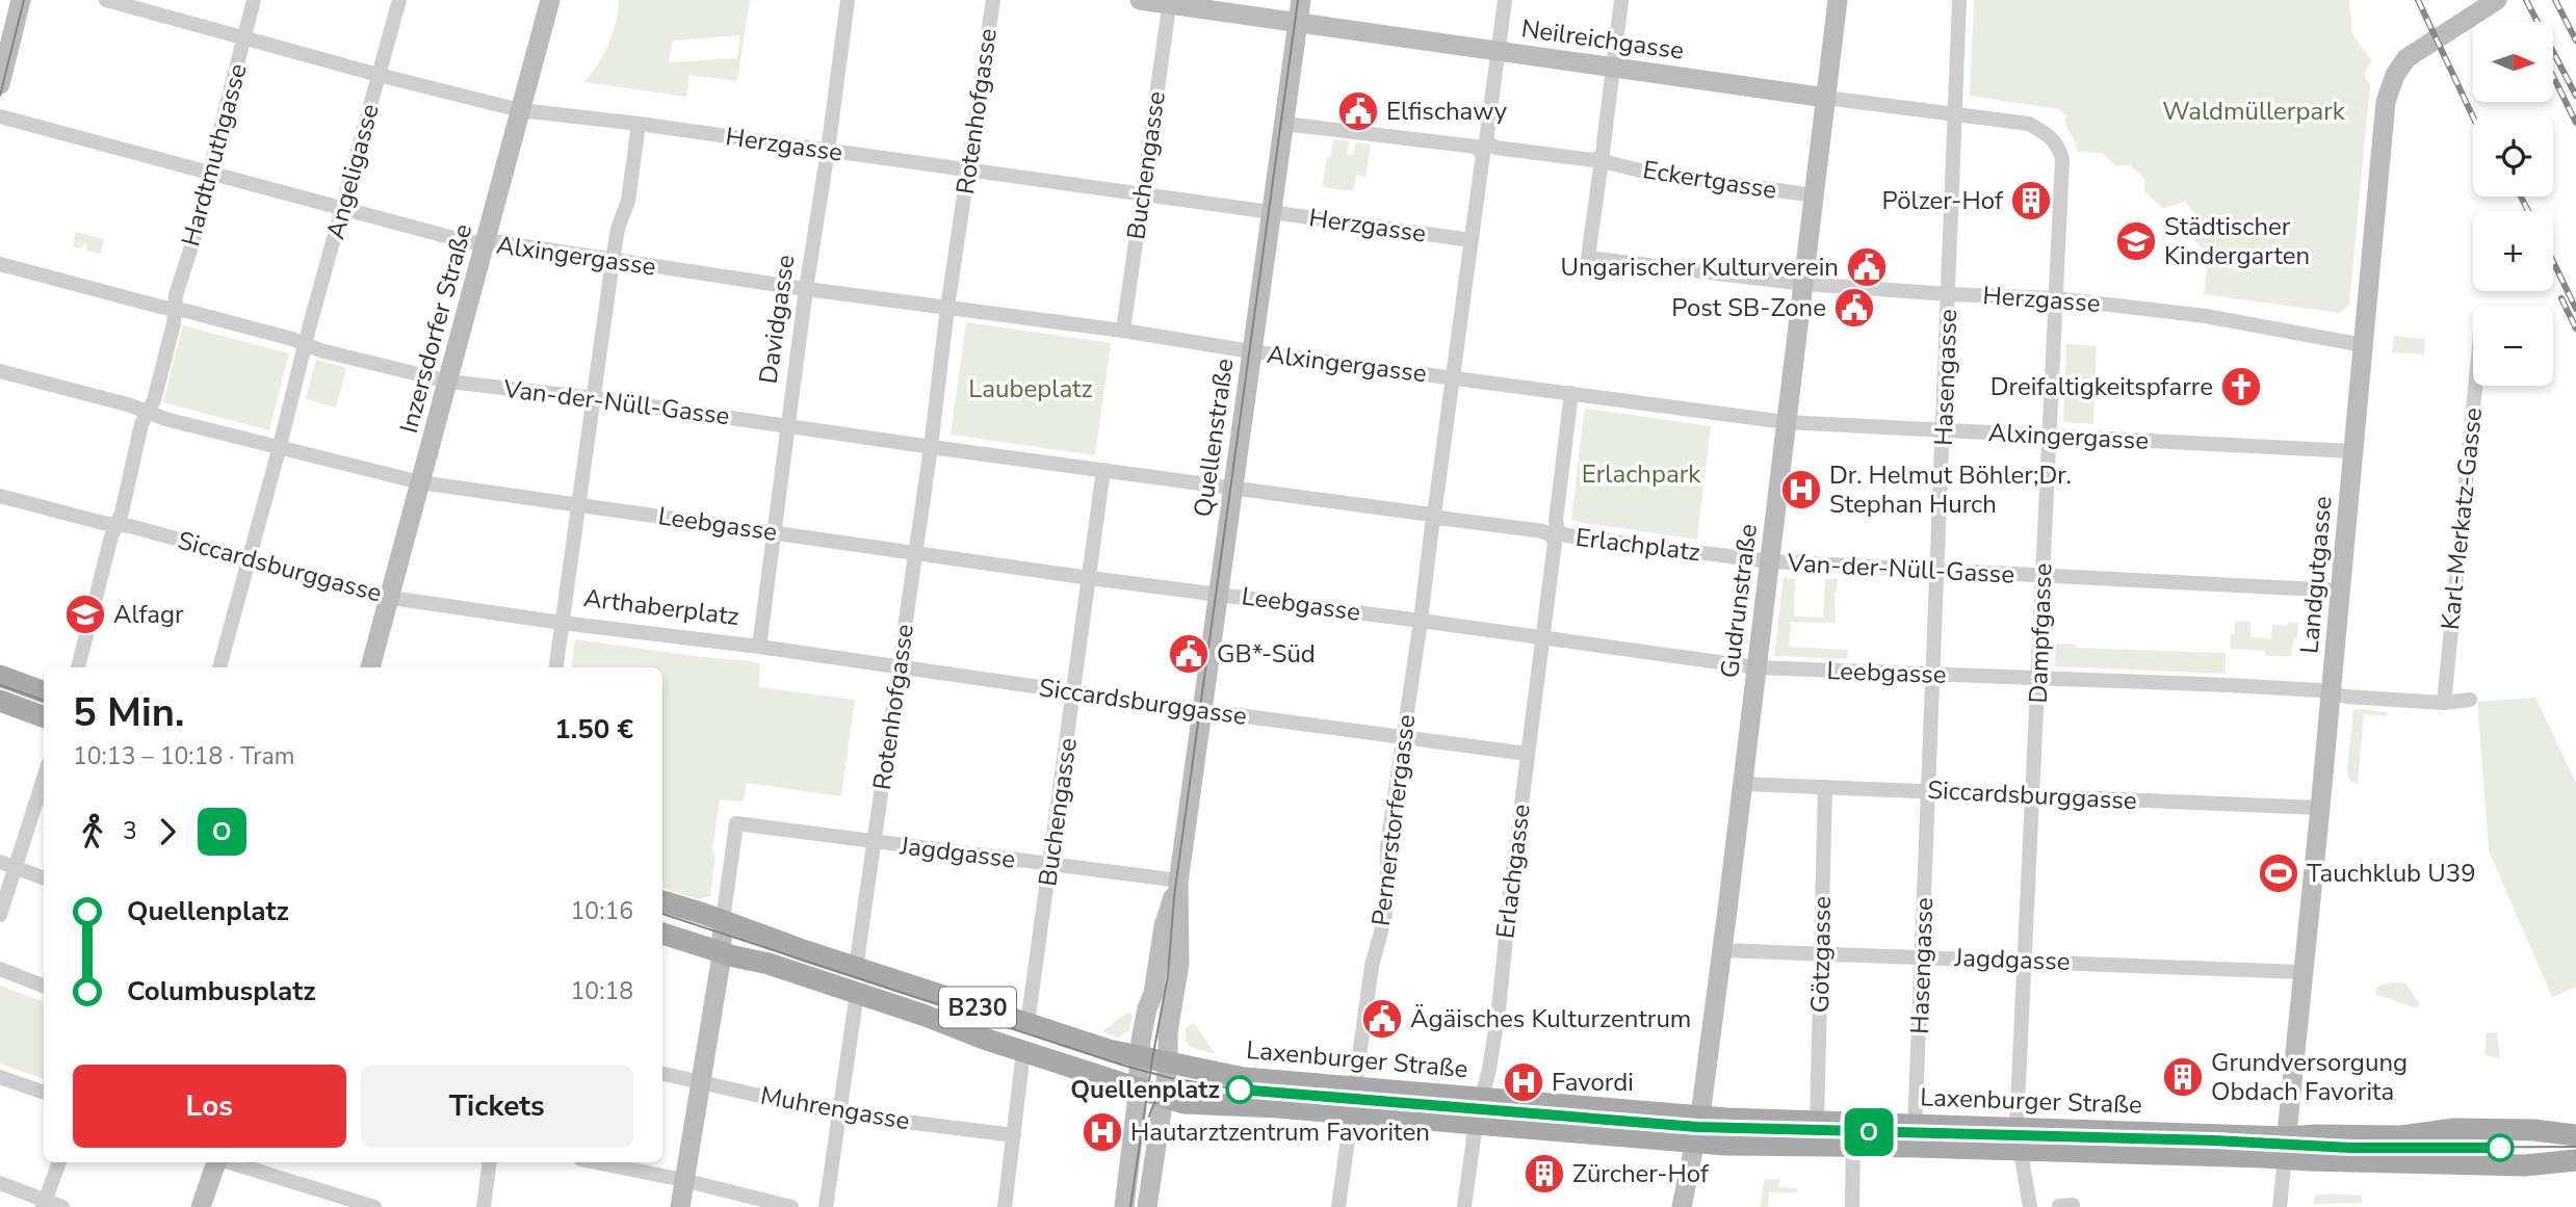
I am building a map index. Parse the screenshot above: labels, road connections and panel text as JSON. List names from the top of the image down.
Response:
{
  "streets": {
    "main road": ["B230", "Laxenburger Straße"],
    "street": [
      "Neilreichgasse",
      "Rotenhofgasse",
      "Herzgasse",
      "Hardtmuthgasse",
      "Buchengasse",
      "Angeligasse",
      "Eckertgasse",
      "Alxingergasse",
      "Davidgasse",
      "Inzersdorfer Straße",
      "Hasengasse",
      "Van-der-Nüll-Gasse",
      "Quellenstraße",
      "Karl-Merkatz-Gasse",
      "Leebgasse",
      "Erlachplatz",
      "Siccardsburggasse",
      "Landgutgasse",
      "Gudrunstraße",
      "Arthaberplatz",
      "Dampfgasse",
      "Pernerstorfergasse",
      "Jagdgasse",
      "Erlachgasse",
      "Götzgasse",
      "Muhrengasse"
    ]
  },
  "crossings": [
    ["Neilreichgasse", "Buchengasse"],
    ["Neilreichgasse", "Hasengasse"],
    ["Neilreichgasse", "Quellenstraße"],
    ["Neilreichgasse", "Gudrunstraße"],
    ["Neilreichgasse", "Dampfgasse"],
    ["Neilreichgasse", "Pernerstorfergasse"],
    ["Rotenhofgasse", "Herzgasse"],
    ["Rotenhofgasse", "Alxingergasse"],
    ["Rotenhofgasse", "Van-der-Nüll-Gasse"],
    ["Rotenhofgasse", "Leebgasse"],
    ["Rotenhofgasse", "Siccardsburggasse"],
    ["Rotenhofgasse", "Jagdgasse"],
    ["Rotenhofgasse", "Laxenburger Straße"],
    ["Herzgasse", "Hardtmuthgasse"],
    ["Herzgasse", "Buchengasse"],
    ["Herzgasse", "Angeligasse"],
    ["Herzgasse", "Eckertgasse"],
    ["Herzgasse", "Davidgasse"],
    ["Herzgasse", "Inzersdorfer Straße"],
    ["Herzgasse", "Hasengasse"],
    ["Herzgasse", "Quellenstraße"],
    ["Herzgasse", "Landgutgasse"],
    ["Herzgasse", "Gudrunstraße"],
    ["Herzgasse", "Dampfgasse"],
    ["Herzgasse", "Pernerstorfergasse"],
    ["Hardtmuthgasse", "Alxingergasse"],
    ["Hardtmuthgasse", "Van-der-Nüll-Gasse"],
    ["Hardtmuthgasse", "Leebgasse"],
    ["Buchengasse", "Alxingergasse"],
    ["Buchengasse", "Leebgasse"],
    ["Buchengasse", "Siccardsburggasse"],
    ["Buchengasse", "Jagdgasse"],
    ["Buchengasse", "Laxenburger Straße"],
    ["Angeligasse", "Alxingergasse"],
    ["Angeligasse", "Van-der-Nüll-Gasse"],
    ["Angeligasse", "Leebgasse"],
    ["Eckertgasse", "Quellenstraße"],
    ["Eckertgasse", "Gudrunstraße"],
    ["Eckertgasse", "Pernerstorfergasse"],
    ["Alxingergasse", "Davidgasse"],
    ["Alxingergasse", "Inzersdorfer Straße"],
    ["Alxingergasse", "Hasengasse"],
    ["Alxingergasse", "Quellenstraße"],
    ["Alxingergasse", "Erlachplatz"],
    ["Alxingergasse", "Landgutgasse"],
    ["Alxingergasse", "Gudrunstraße"],
    ["Alxingergasse", "Dampfgasse"],
    ["Alxingergasse", "Pernerstorfergasse"],
    ["Davidgasse", "Van-der-Nüll-Gasse"],
    ["Davidgasse", "Leebgasse"],
    ["Davidgasse", "Siccardsburggasse"],
    ["Davidgasse", "Arthaberplatz"],
    ["Inzersdorfer Straße", "Van-der-Nüll-Gasse"],
    ["Inzersdorfer Straße", "Leebgasse"],
    ["Inzersdorfer Straße", "Siccardsburggasse"],
    ["Hasengasse", "Van-der-Nüll-Gasse"],
    ["Hasengasse", "Leebgasse"],
    ["Hasengasse", "Siccardsburggasse"],
    ["Hasengasse", "Jagdgasse"],
    ["Hasengasse", "Laxenburger Straße"],
    ["Van-der-Nüll-Gasse", "Erlachplatz"],
    ["Van-der-Nüll-Gasse", "Landgutgasse"],
    ["Van-der-Nüll-Gasse", "Gudrunstraße"],
    ["Van-der-Nüll-Gasse", "Dampfgasse"],
    ["Quellenstraße", "Leebgasse"],
    ["Quellenstraße", "Siccardsburggasse"],
    ["Quellenstraße", "Jagdgasse"],
    ["Quellenstraße", "Laxenburger Straße"],
    ["Karl-Merkatz-Gasse", "Leebgasse"],
    ["Leebgasse", "Landgutgasse"],
    ["Leebgasse", "Gudrunstraße"],
    ["Leebgasse", "Dampfgasse"],
    ["Leebgasse", "Pernerstorfergasse"],
    ["Leebgasse", "Erlachgasse"],
    ["Erlachplatz", "Gudrunstraße"],
    ["Siccardsburggasse", "Landgutgasse"],
    ["Siccardsburggasse", "Gudrunstraße"],
    ["Siccardsburggasse", "Arthaberplatz"],
    ["Siccardsburggasse", "Dampfgasse"],
    ["Siccardsburggasse", "Pernerstorfergasse"],
    ["Siccardsburggasse", "Erlachgasse"],
    ["Siccardsburggasse", "Götzgasse"],
    ["Landgutgasse", "Jagdgasse"],
    ["Landgutgasse", "Laxenburger Straße"],
    ["Gudrunstraße", "Jagdgasse"],
    ["Gudrunstraße", "Laxenburger Straße"],
    ["Dampfgasse", "Jagdgasse"],
    ["Dampfgasse", "Laxenburger Straße"],
    ["Pernerstorfergasse", "Erlachgasse"],
    ["Pernerstorfergasse", "Laxenburger Straße"],
    ["Jagdgasse", "Götzgasse"],
    ["Jagdgasse", "B230"],
    ["Jagdgasse", "Laxenburger Straße"],
    ["Erlachgasse", "Laxenburger Straße"],
    ["Götzgasse", "Laxenburger Straße"],
    ["B230", "Laxenburger Straße"]
  ],
  "parks": ["Waldmüllerpark", "Laubeplatz", "Erlachpark"],
  "places": {
    "public building": [
      "Elfischawy",
      "Ungarischer Kulturverein",
      "Post SB-Zone",
      "GB*-Süd",
      "Ägäisches Kulturzentrum"
    ],
    "building": ["Pölzer-Hof", "Grundversorgung Obdach Favorita", "Zürcher-Hof"],
    "school or university": ["Städtischer Kindergarten", "Alfagr"],
    "church": ["Dreifaltigkeitspfarre"],
    "hospital": ["Dr. Helmut Böhler;Dr. Stephan Hurch", "Favordi", "Hautarztzentrum Favoriten"],
    "sports": ["Tauchklub U39"],
    "other": ["Quellenplatz"]
  },
  "lines": ["tram line O"],
  "north": "right",
  "page": {
    "on_map": "O",
    "map_buttons": ["+", "−"],
    "heading": ["5 Min.", "10:13 – 10:18 · Tram", "1.50 €"],
    "legs": ["3", "O"],
    "list": [
      {
        "name": "Quellenplatz",
        "value": "10:16"
      },
      {
        "name": "Columbusplatz",
        "value": "10:18"
      }
    ],
    "buttons": ["Los", "Tickets"]
  }
}
